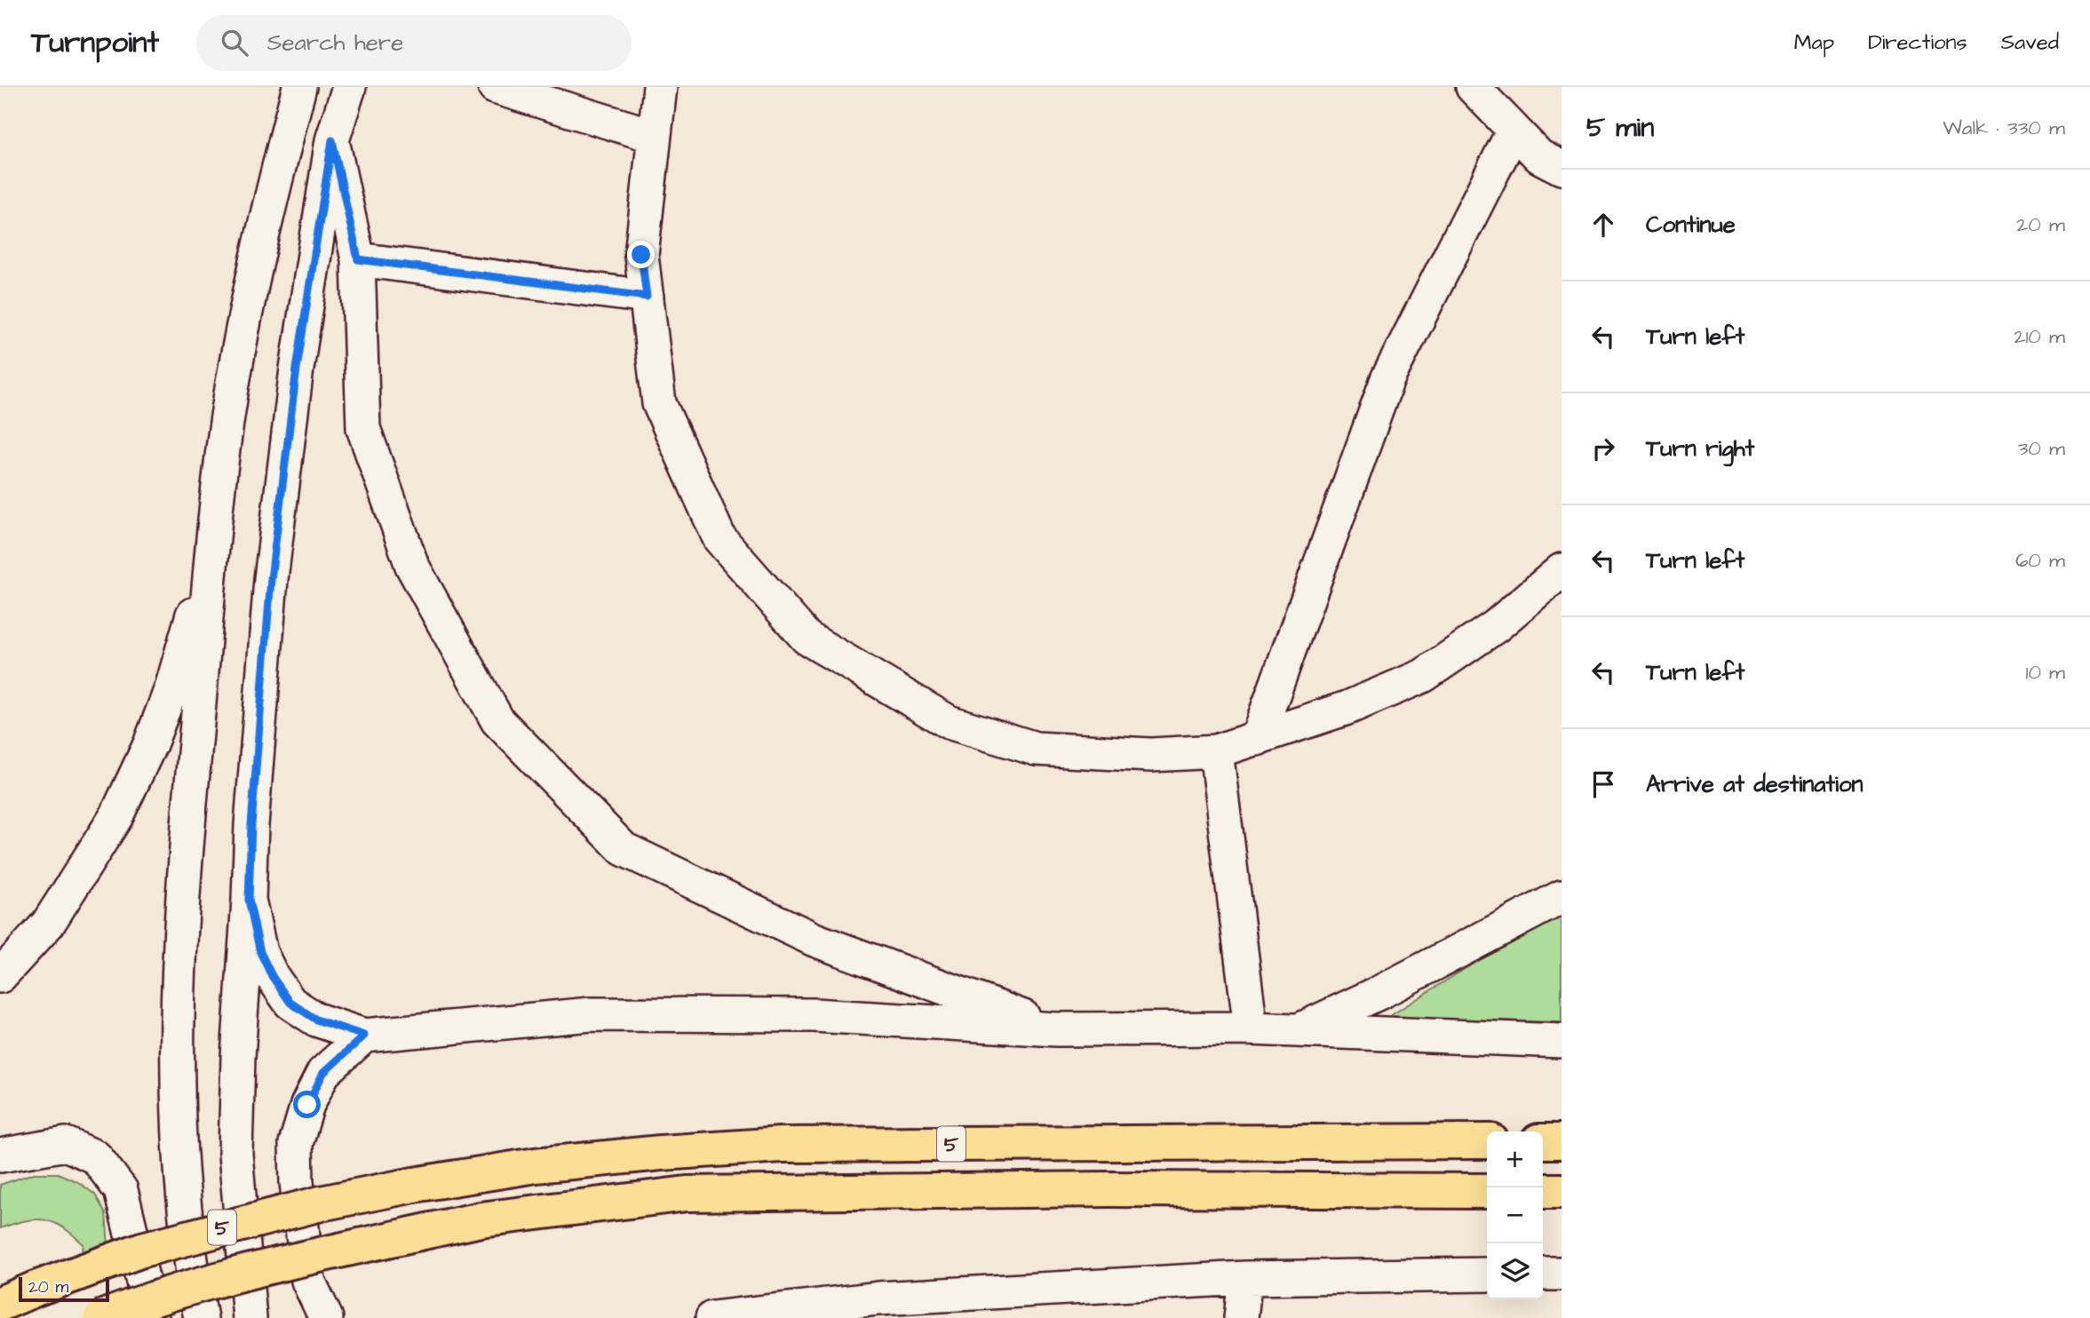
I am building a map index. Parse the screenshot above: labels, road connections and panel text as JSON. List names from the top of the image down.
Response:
{
  "streets": {
    "highway": ["5"]
  },
  "scale_bar": "20 m",
  "page": {
    "header": "Turnpoint",
    "search": "Search here",
    "nav": ["Map", "Directions", "Saved"],
    "heading": ["5 min", "Walk · 330 m"],
    "list": [
      ["Continue", "20 m"],
      ["Turn left", "210 m"],
      ["Turn right", "30 m"],
      ["Turn left", "60 m"],
      ["Turn left", "10 m"],
      "Arrive at destination"
    ],
    "map_buttons": ["+", "−"],
    "scale": "20 m"
  }
}
